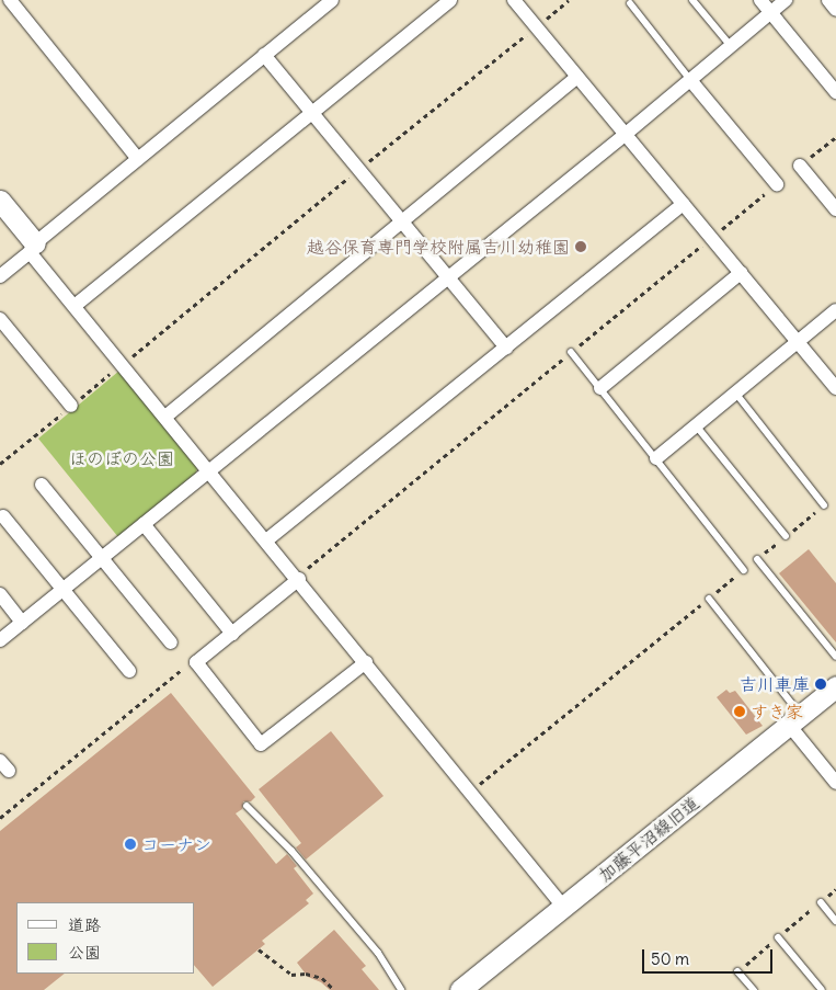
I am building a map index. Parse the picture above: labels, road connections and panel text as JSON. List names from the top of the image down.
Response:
{
  "streets": {
    "street": ["加藤平沼線旧道"]
  },
  "parks": ["ほのぼの公園"],
  "places": [
    "越谷保育専門学校附属吉川幼稚園",
    "吉川車庫",
    "すき家",
    "コーナン"
  ],
  "legend": ["道路", "公園"],
  "scale_bar": "50 m"
}
